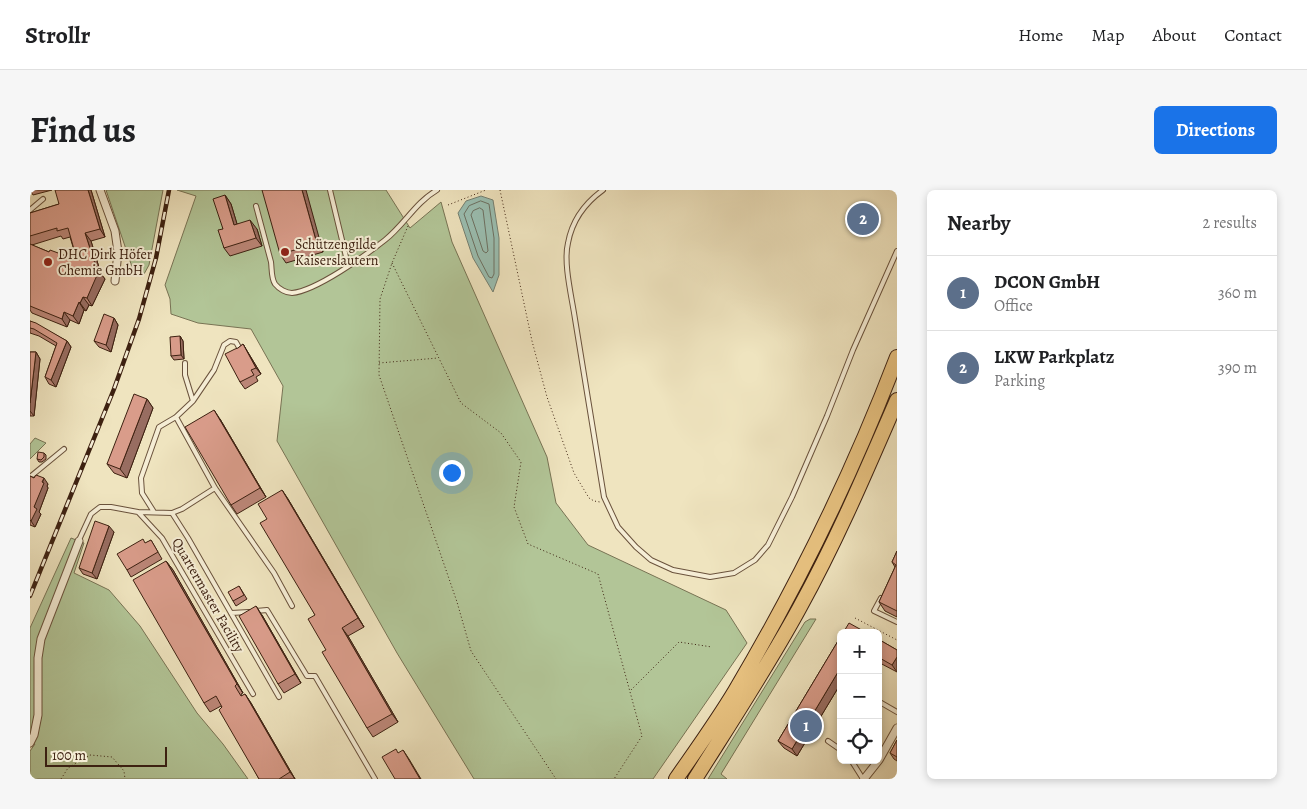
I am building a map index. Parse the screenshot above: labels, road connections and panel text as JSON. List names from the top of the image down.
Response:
{
  "streets": {
    "lane": ["Quartermaster Facility"]
  },
  "places": ["Schützengilde Kaiserslautern", "DHC Dirk Höfer Chemie GmbH"],
  "scale_bar": "100 m",
  "page": {
    "header": "Strollr",
    "nav": [
      "Home",
      "Map",
      "About",
      "Contact"
    ],
    "title": "Find us",
    "buttons": "Directions",
    "heading": ["Nearby", "2 results"],
    "pins": ["2", "1"],
    "list": [
      {
        "mark": "1",
        "name": "DCON GmbH",
        "note": "Office",
        "value": "360 m"
      },
      {
        "mark": "2",
        "name": "LKW Parkplatz",
        "note": "Parking",
        "value": "390 m"
      }
    ],
    "map_buttons": ["+", "−"],
    "scale": "100 m"
  }
}
